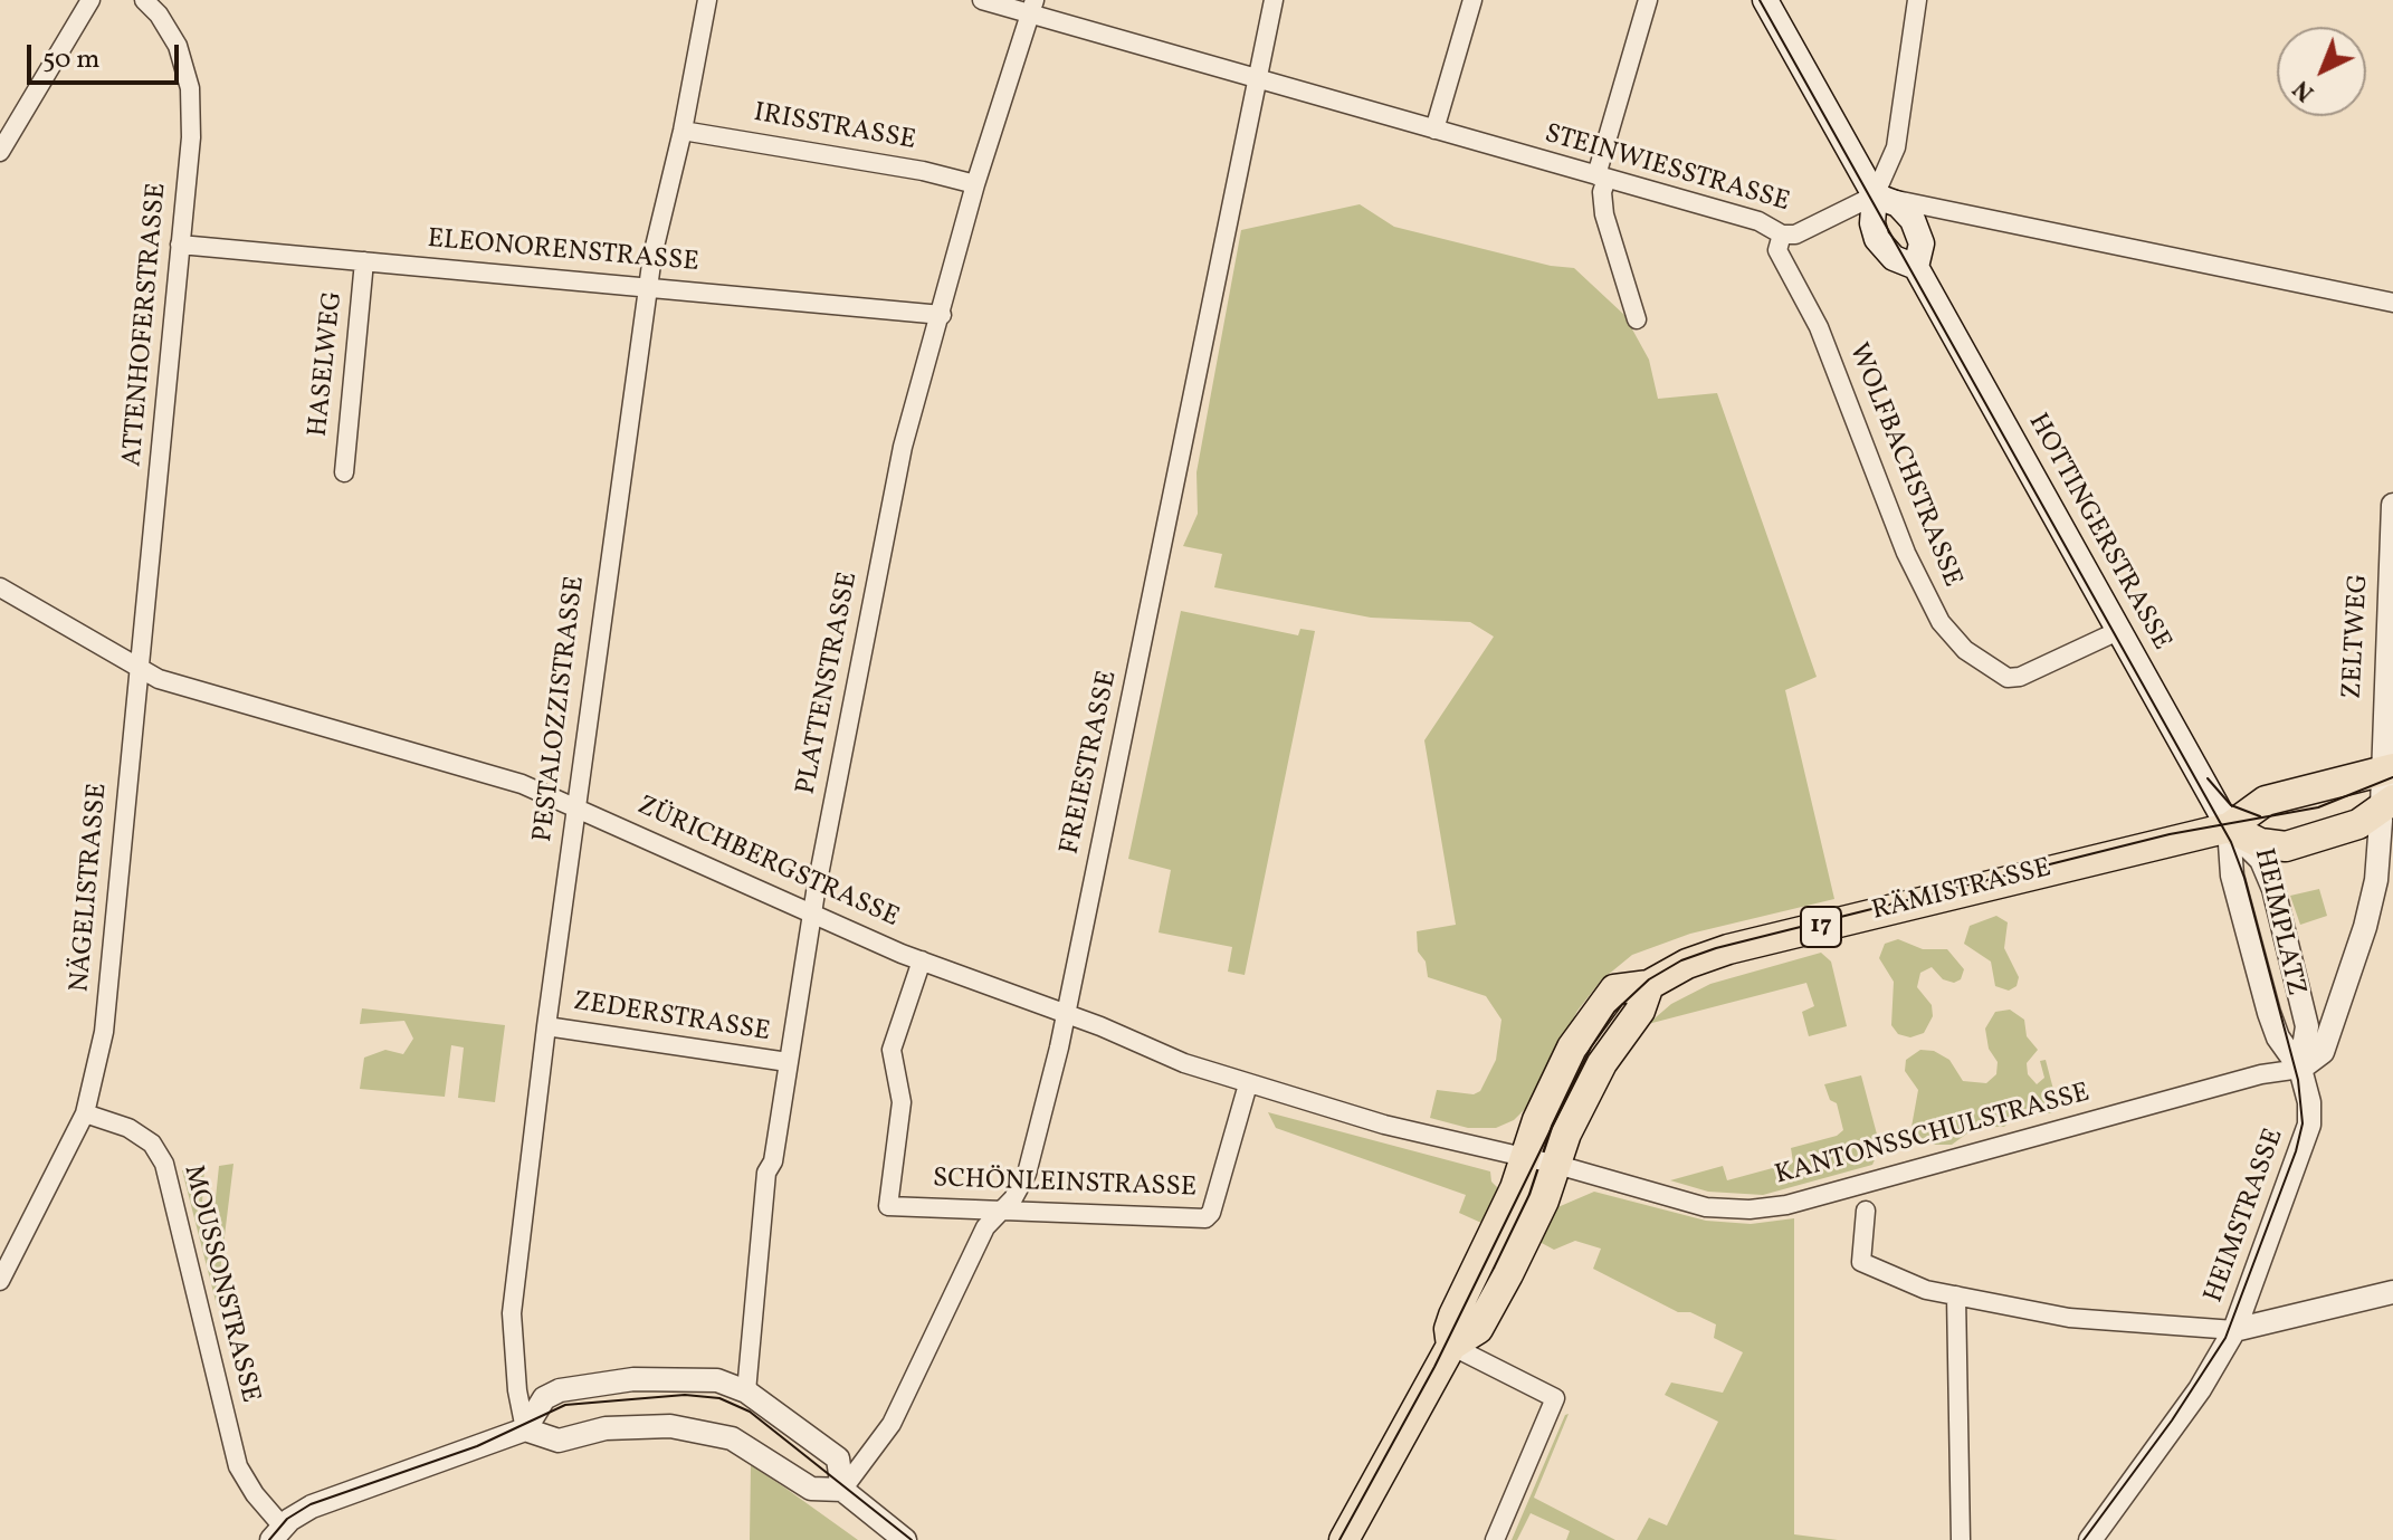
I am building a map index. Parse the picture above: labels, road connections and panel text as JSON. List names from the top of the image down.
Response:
{
  "streets": {
    "main road": ["HOTTINGERSTRASSE", "RÄMISTRASSE", "17"],
    "street": [
      "IRISSTRASSE",
      "STEINWIESSTRASSE",
      "ELEONORENSTRASSE",
      "ATTENHOFERSTRASSE",
      "HASELWEG",
      "WOLFBACHSTRASSE",
      "ZELTWEG",
      "PLATTENSTRASSE",
      "PESTALOZZISTRASSE",
      "FREIESTRASSE",
      "ZÜRICHBERGSTRASSE",
      "NÄGELISTRASSE",
      "HEIMPLATZ",
      "ZEDERSTRASSE",
      "KANTONSSCHULSTRASSE",
      "SCHÖNLEINSTRASSE",
      "HEIMSTRASSE",
      "MOUSSONSTRASSE"
    ]
  },
  "crossings": [
    ["IRISSTRASSE", "PLATTENSTRASSE"],
    ["IRISSTRASSE", "PESTALOZZISTRASSE"],
    ["STEINWIESSTRASSE", "WOLFBACHSTRASSE"],
    ["STEINWIESSTRASSE", "HOTTINGERSTRASSE"],
    ["STEINWIESSTRASSE", "PLATTENSTRASSE"],
    ["STEINWIESSTRASSE", "FREIESTRASSE"],
    ["ELEONORENSTRASSE", "ATTENHOFERSTRASSE"],
    ["ELEONORENSTRASSE", "HASELWEG"],
    ["ELEONORENSTRASSE", "PLATTENSTRASSE"],
    ["ELEONORENSTRASSE", "PESTALOZZISTRASSE"],
    ["ATTENHOFERSTRASSE", "ZÜRICHBERGSTRASSE"],
    ["ATTENHOFERSTRASSE", "NÄGELISTRASSE"],
    ["WOLFBACHSTRASSE", "HOTTINGERSTRASSE"],
    ["HOTTINGERSTRASSE", "RÄMISTRASSE"],
    ["HOTTINGERSTRASSE", "HEIMPLATZ"],
    ["ZELTWEG", "RÄMISTRASSE"],
    ["ZELTWEG", "HEIMPLATZ"],
    ["PLATTENSTRASSE", "ZÜRICHBERGSTRASSE"],
    ["PLATTENSTRASSE", "ZEDERSTRASSE"],
    ["PESTALOZZISTRASSE", "ZÜRICHBERGSTRASSE"],
    ["PESTALOZZISTRASSE", "ZEDERSTRASSE"],
    ["FREIESTRASSE", "ZÜRICHBERGSTRASSE"],
    ["FREIESTRASSE", "SCHÖNLEINSTRASSE"],
    ["ZÜRICHBERGSTRASSE", "NÄGELISTRASSE"],
    ["ZÜRICHBERGSTRASSE", "RÄMISTRASSE"],
    ["ZÜRICHBERGSTRASSE", "KANTONSSCHULSTRASSE"],
    ["ZÜRICHBERGSTRASSE", "SCHÖNLEINSTRASSE"],
    ["NÄGELISTRASSE", "MOUSSONSTRASSE"],
    ["RÄMISTRASSE", "HEIMPLATZ"],
    ["RÄMISTRASSE", "KANTONSSCHULSTRASSE"],
    ["HEIMPLATZ", "KANTONSSCHULSTRASSE"],
    ["HEIMPLATZ", "HEIMSTRASSE"],
    ["KANTONSSCHULSTRASSE", "HEIMSTRASSE"]
  ],
  "scale_bar": "50 m",
  "north": "bottom left"
}
